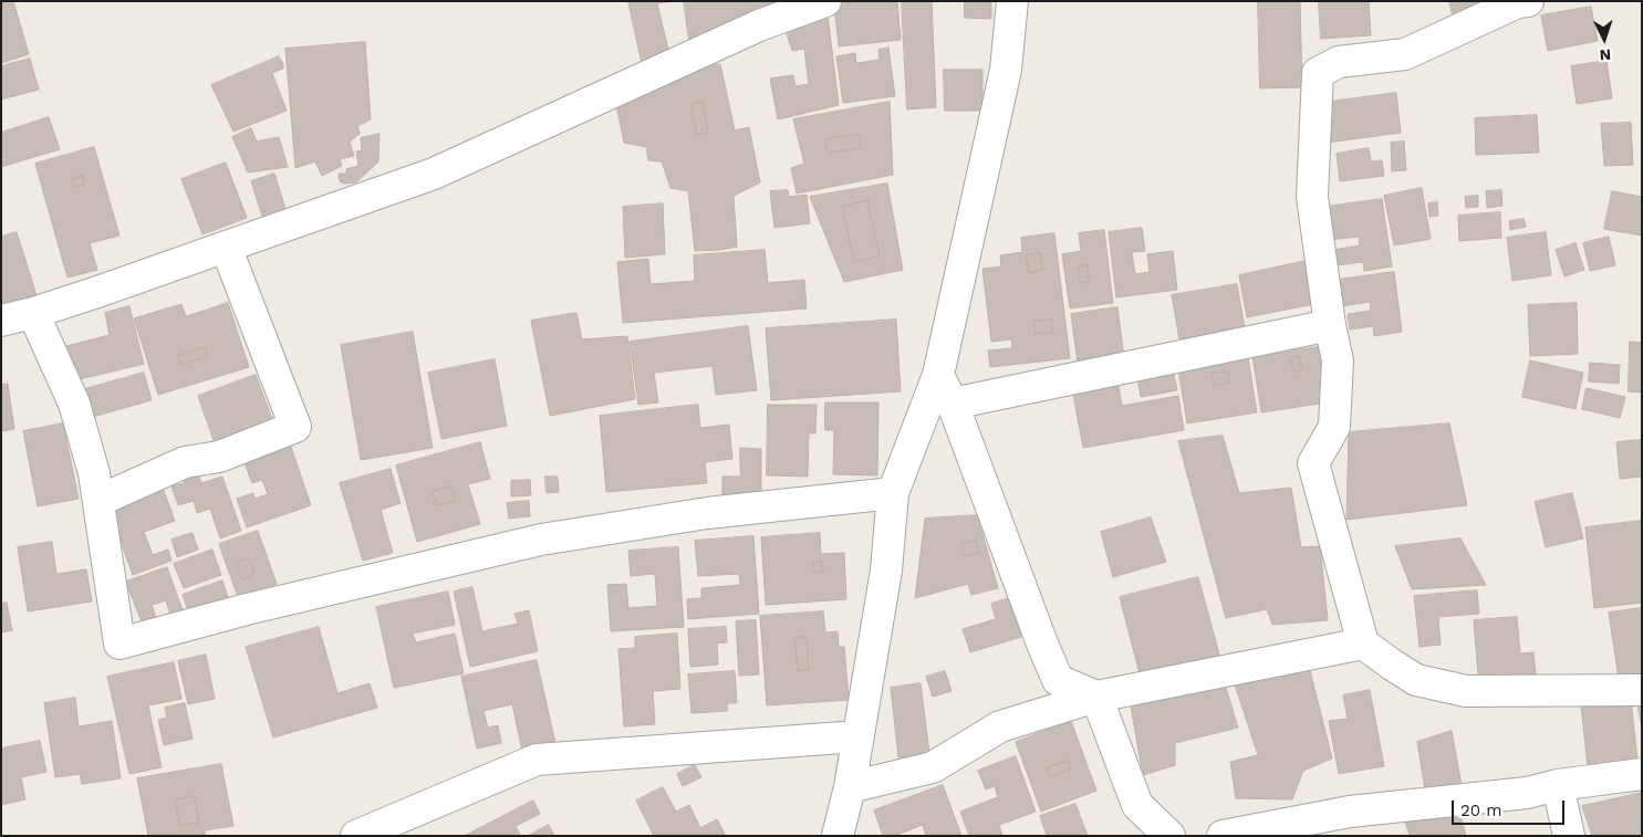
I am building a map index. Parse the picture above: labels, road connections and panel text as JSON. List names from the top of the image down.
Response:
{
  "scale_bar": "20 m",
  "north": "bottom"
}
